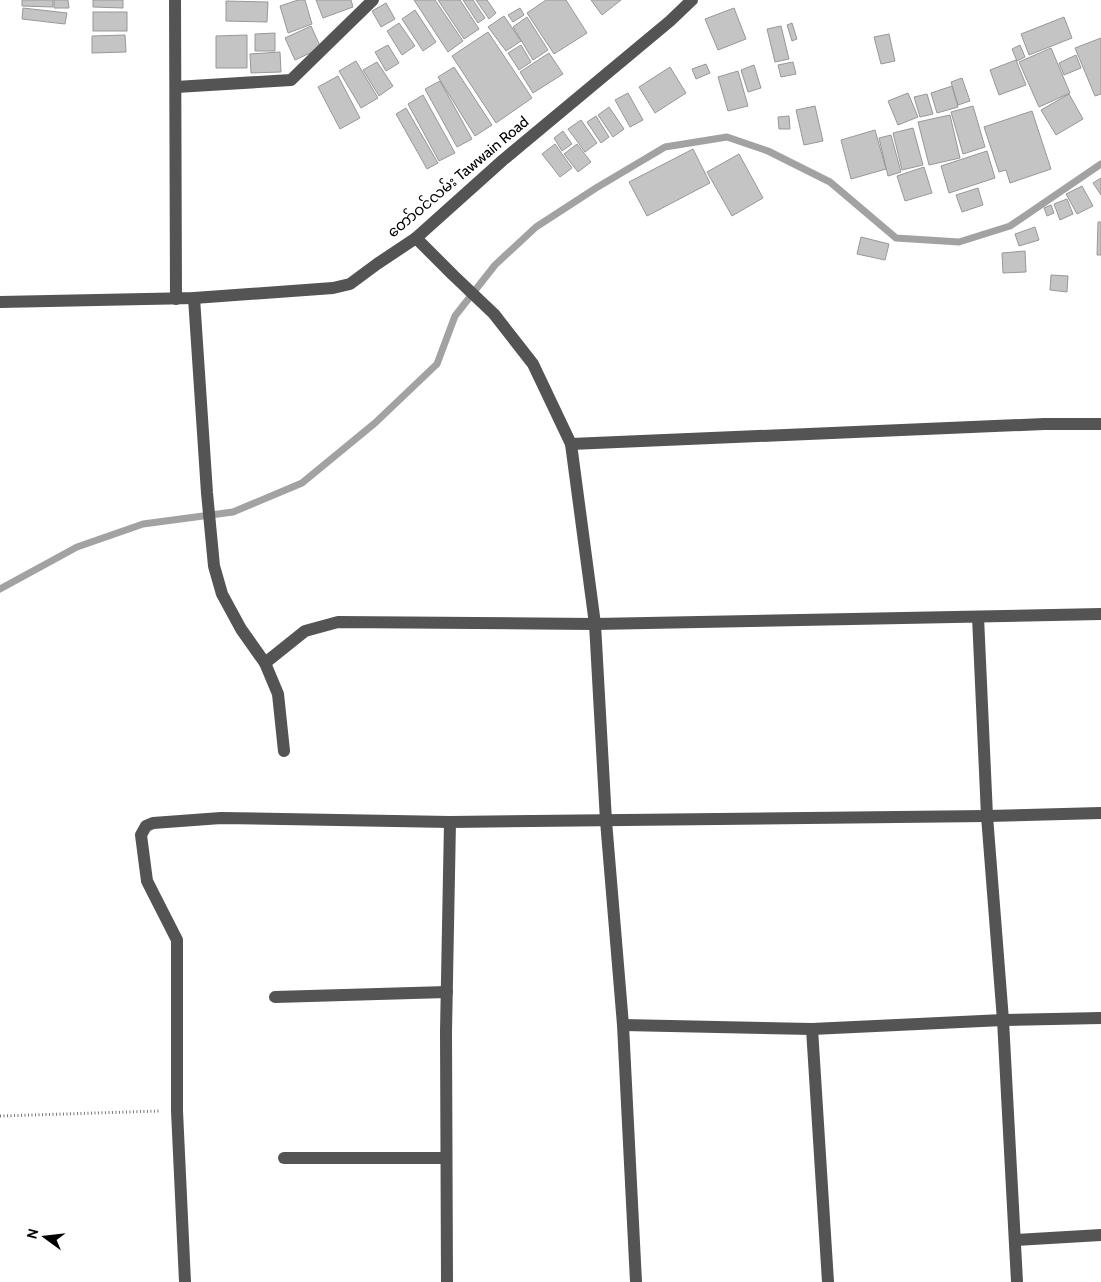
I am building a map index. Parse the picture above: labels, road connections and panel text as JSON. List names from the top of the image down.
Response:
{
  "streets": {
    "street": ["တော်ဝင်လမ်း Tawwain Road"]
  },
  "north": "left"
}
